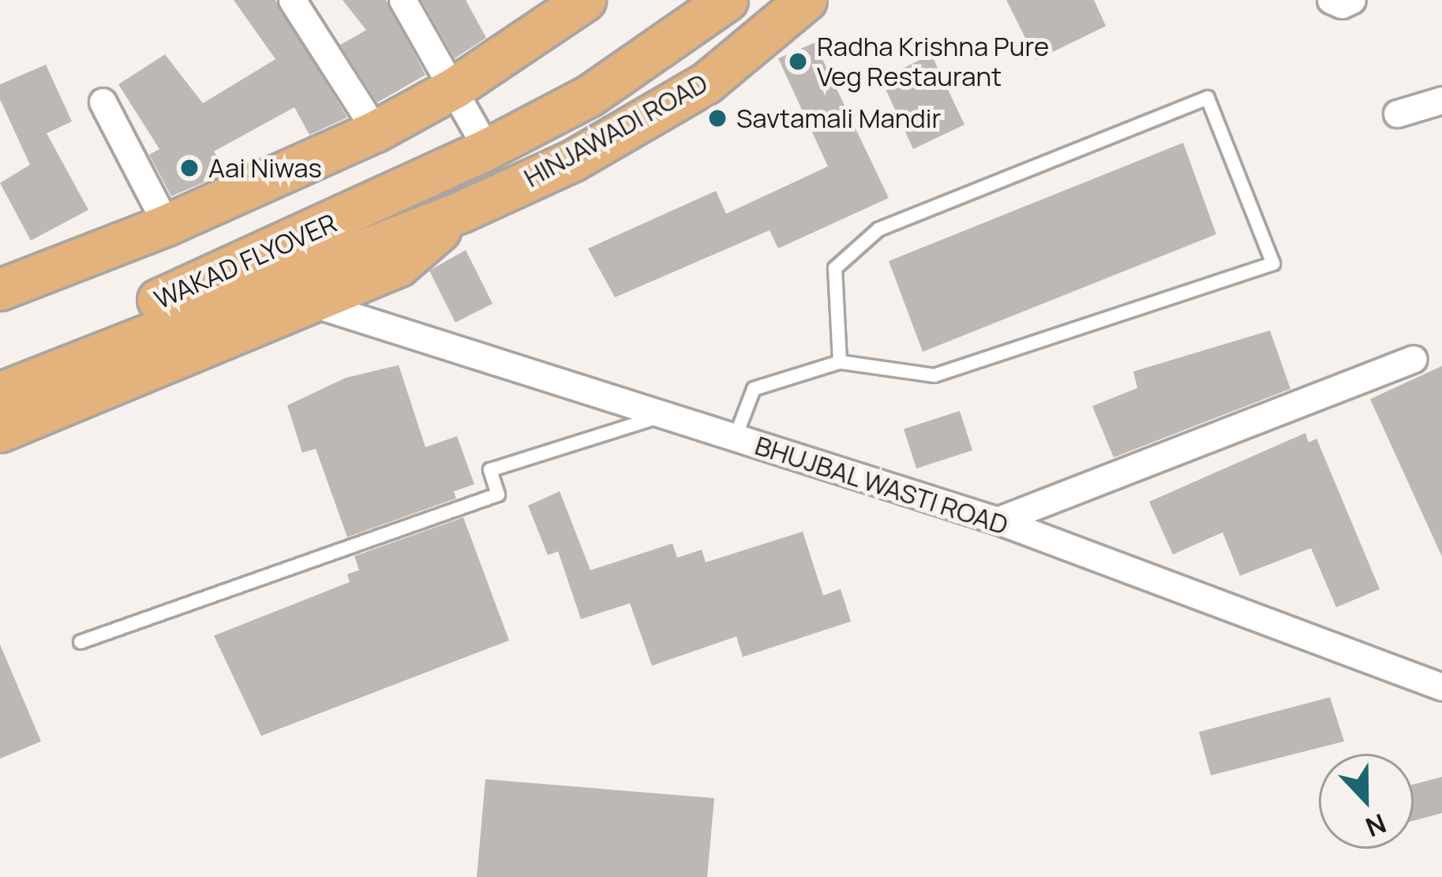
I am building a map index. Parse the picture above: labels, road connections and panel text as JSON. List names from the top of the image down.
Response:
{
  "streets": {
    "main road": ["HINJAWADI ROAD", "WAKAD FLYOVER"],
    "street": ["BHUJBAL WASTI ROAD"]
  },
  "crossings": [
    ["HINJAWADI ROAD", "WAKAD FLYOVER"]
  ],
  "places": ["Radha Krishna Pure Veg Restaurant", "Savtamali Mandir", "Aai Niwas"],
  "north": "bottom"
}
